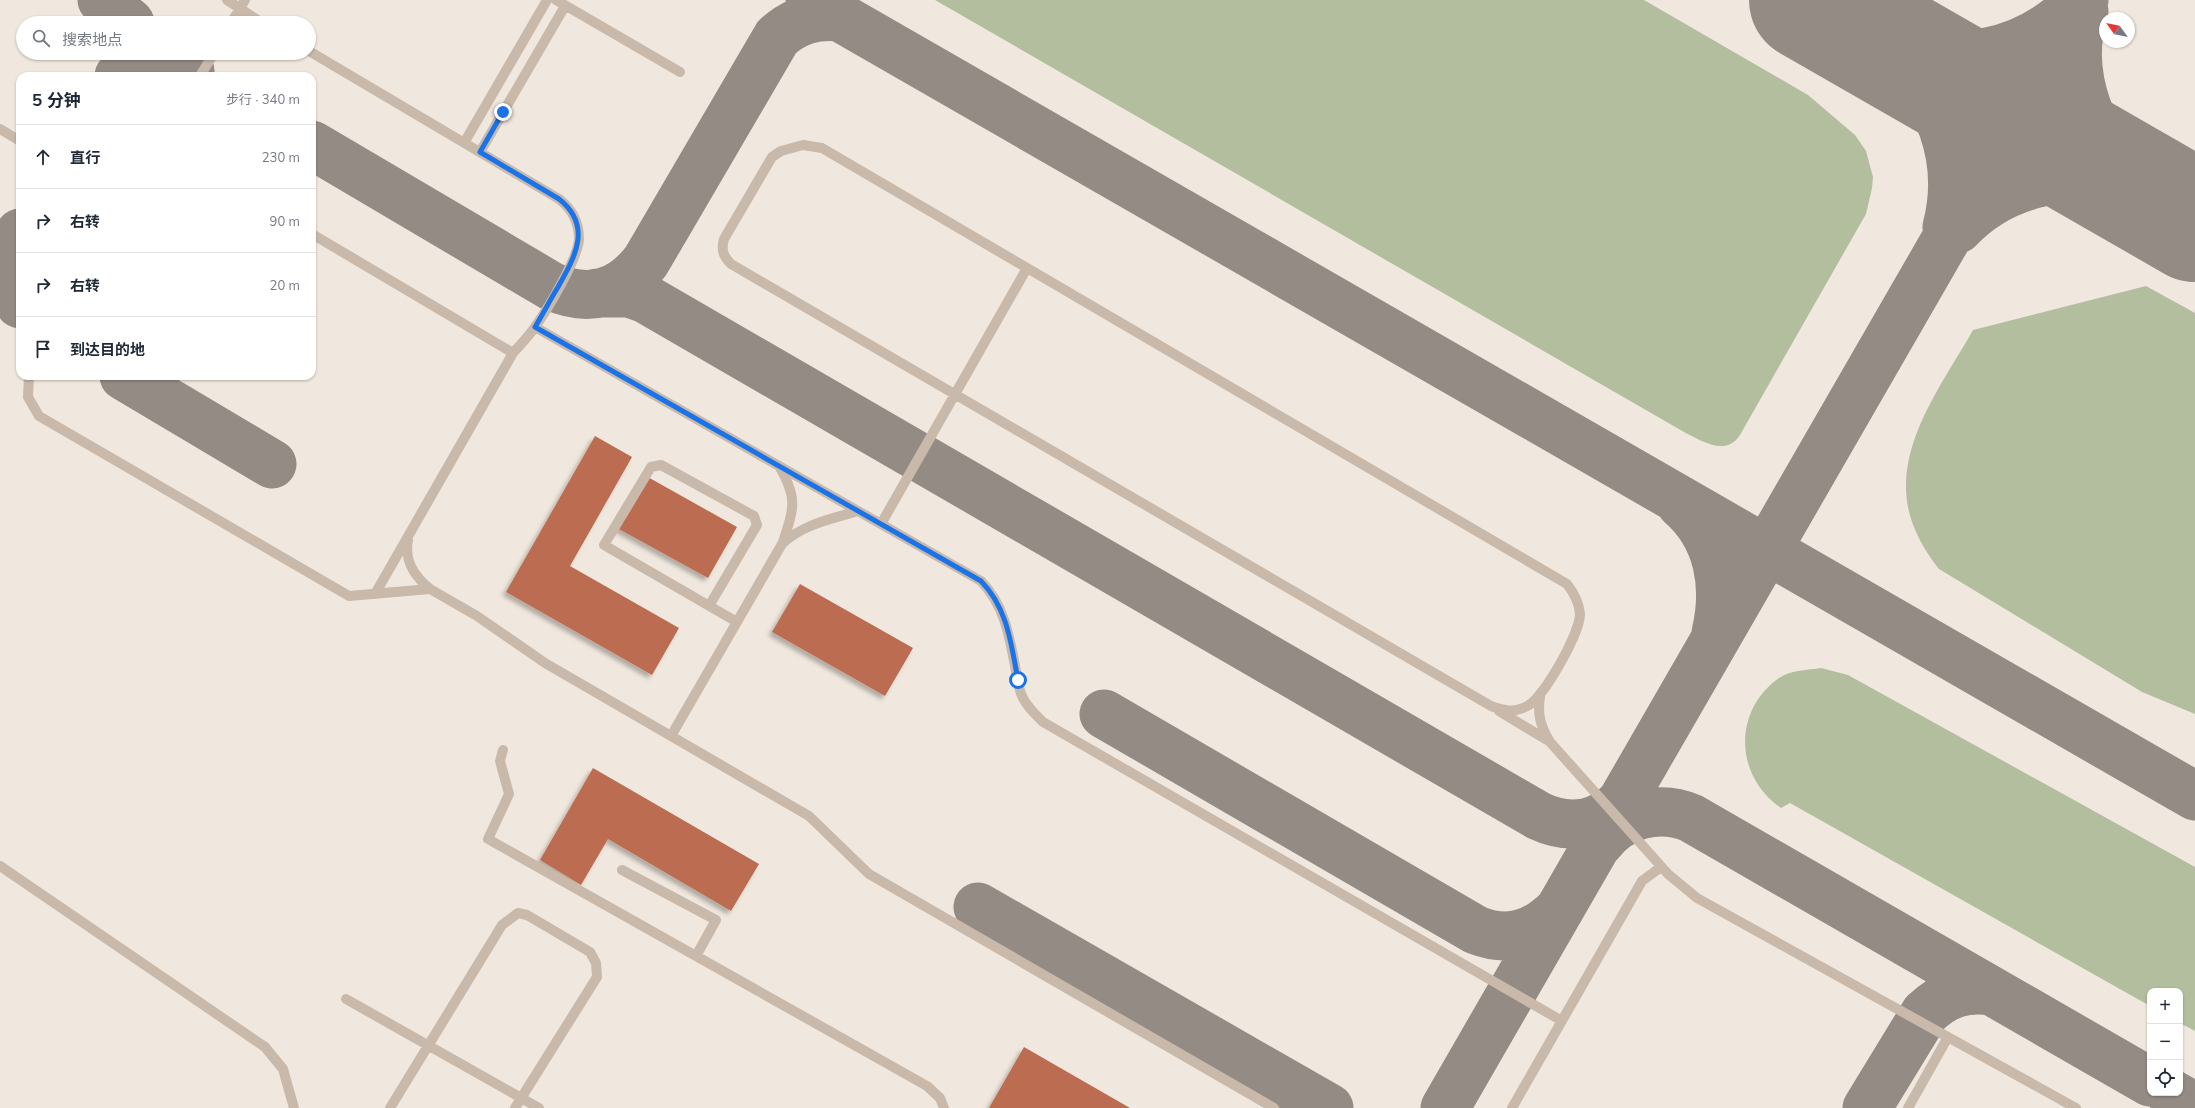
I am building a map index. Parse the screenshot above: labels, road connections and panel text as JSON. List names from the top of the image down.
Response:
{
  "north": "top left",
  "page": {
    "search": "搜索地点",
    "heading": ["5 分钟", "步行 · 340 m"],
    "list": [
      ["直行", "230 m"],
      ["右转", "90 m"],
      ["右转", "20 m"],
      "到达目的地"
    ],
    "map_buttons": ["+", "−"]
  }
}
